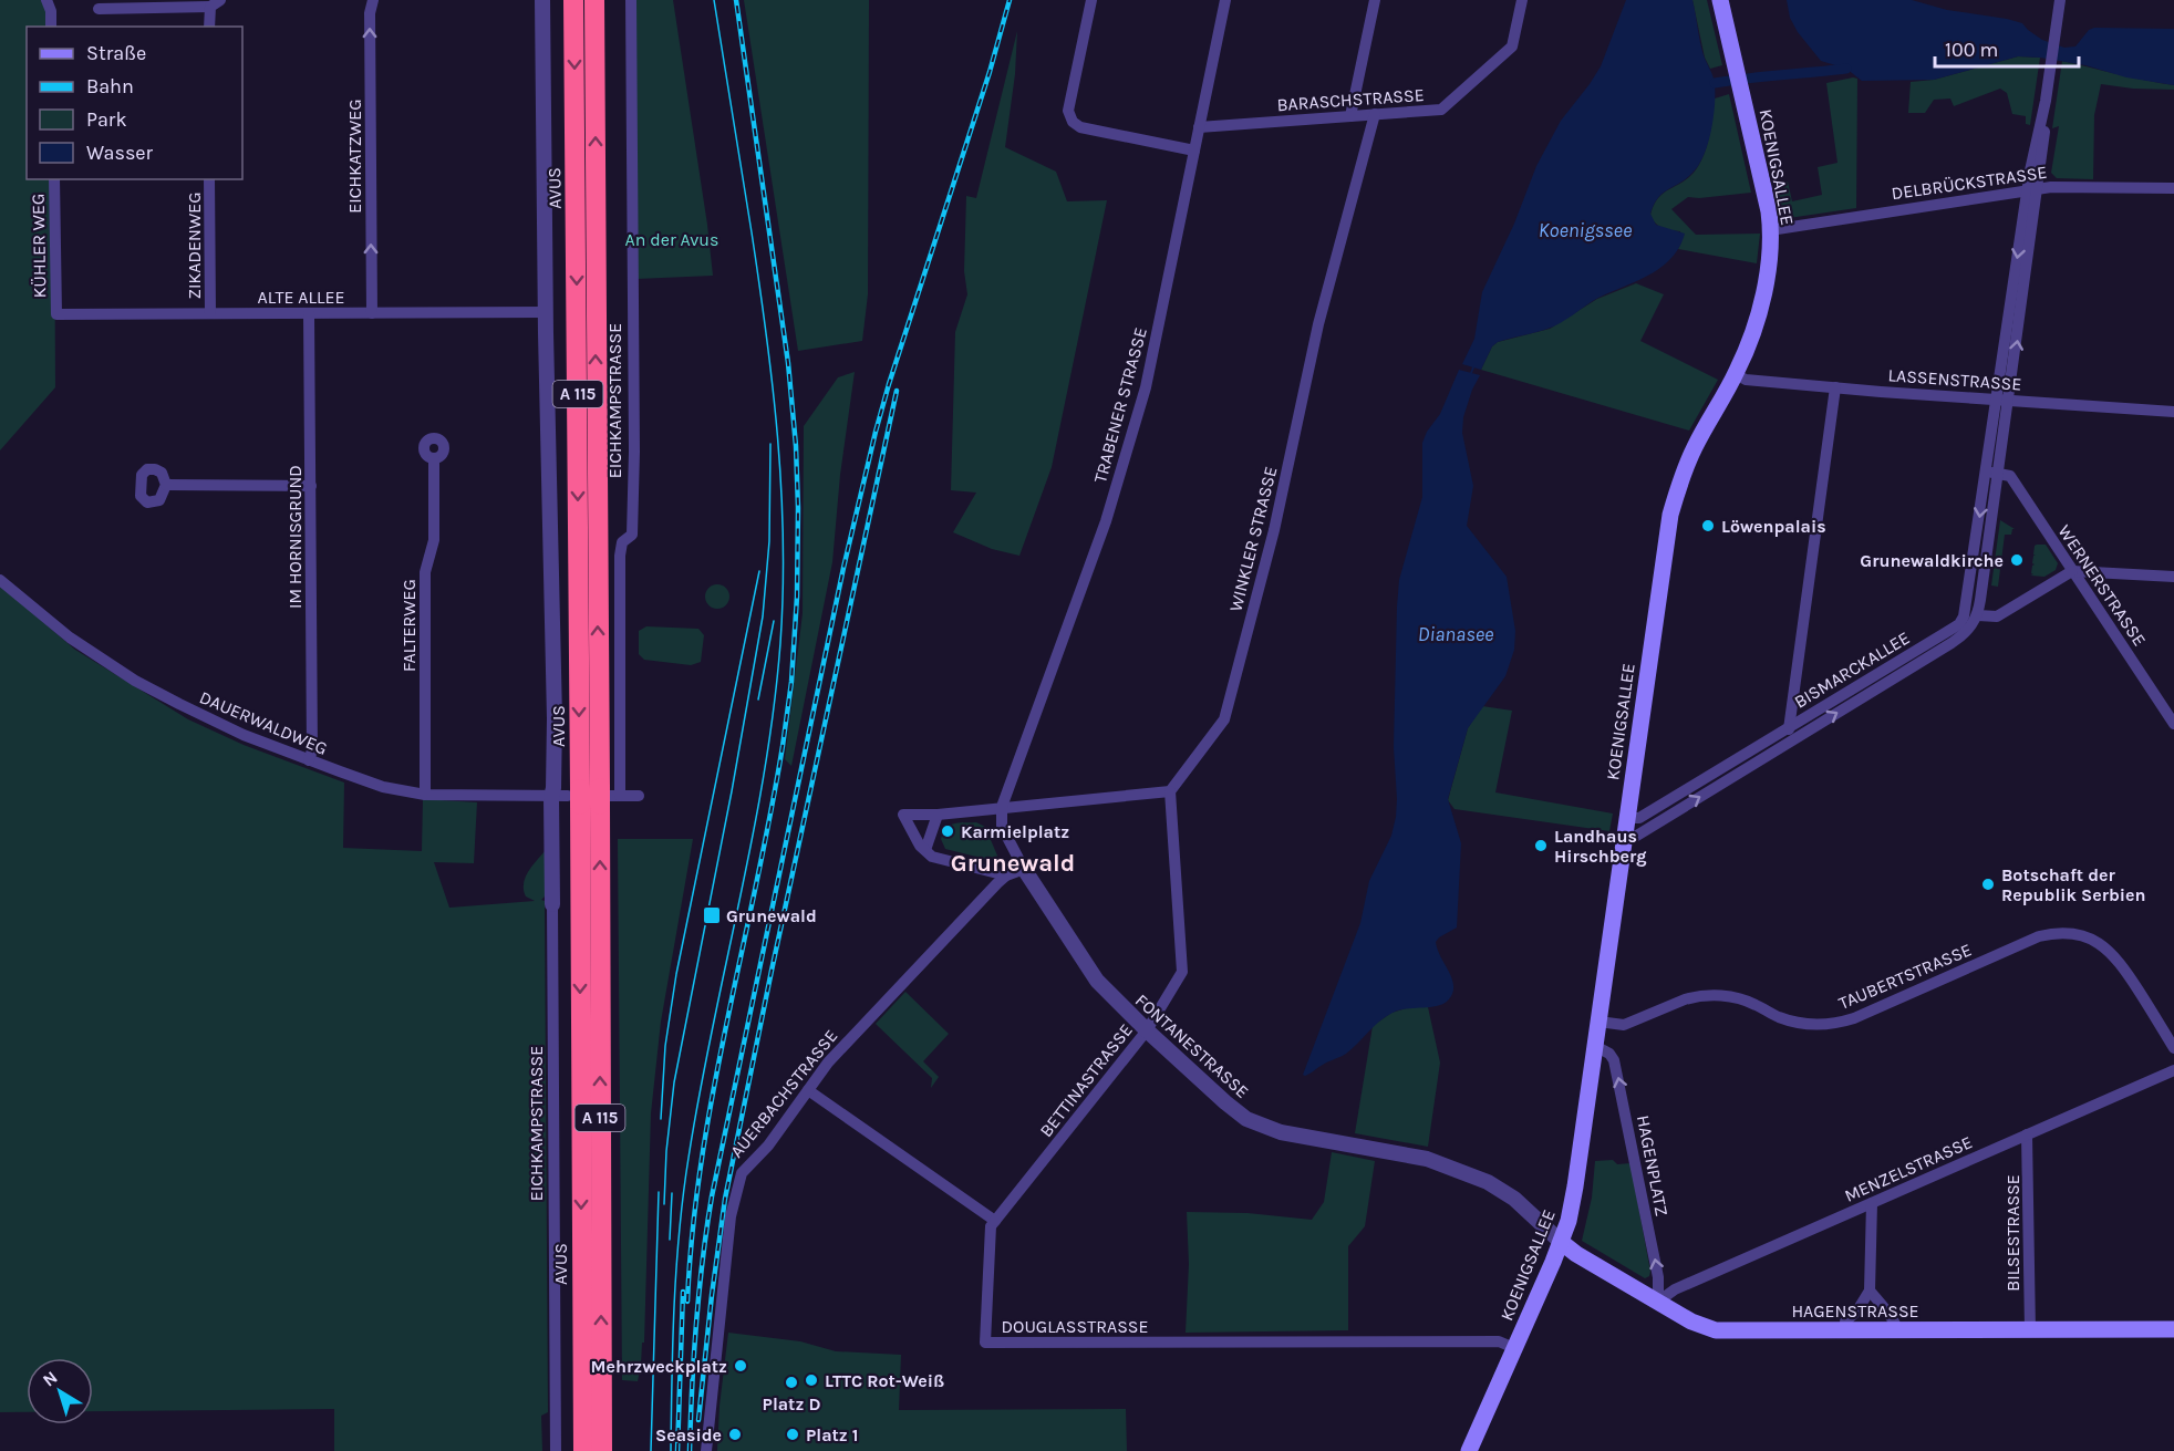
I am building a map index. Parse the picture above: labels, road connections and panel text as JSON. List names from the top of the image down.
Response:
{
  "streets": {
    "highway": ["AVUS", "A 115"],
    "main road": ["KOENIGSALLEE", "HAGENSTRASSE"],
    "street": [
      "BARASCHSTRASSE",
      "EICHKATZWEG",
      "DELBRÜCKSTRASSE",
      "KÜHLER WEG",
      "ZIKADENWEG",
      "ALTE ALLEE",
      "LASSENSTRASSE",
      "EICHKAMPSTRASSE",
      "TRABENER STRASSE",
      "IM HORNISGRUND",
      "WINKLER STRASSE",
      "WERNERSTRASSE",
      "FALTERWEG",
      "BISMARCKALLEE",
      "DAUERWALDWEG",
      "TAUBERTSTRASSE",
      "FONTANESTRASSE",
      "BETTINASTRASSE",
      "AUERBACHSTRASSE",
      "HAGENPLATZ",
      "MENZELSTRASSE",
      "BILSESTRASSE",
      "DOUGLASSTRASSE"
    ]
  },
  "crossings": [
    ["BARASCHSTRASSE", "TRABENER STRASSE"],
    ["BARASCHSTRASSE", "WINKLER STRASSE"],
    ["EICHKATZWEG", "ALTE ALLEE"],
    ["KOENIGSALLEE", "DELBRÜCKSTRASSE"],
    ["KOENIGSALLEE", "LASSENSTRASSE"],
    ["KOENIGSALLEE", "BISMARCKALLEE"],
    ["KOENIGSALLEE", "TAUBERTSTRASSE"],
    ["KOENIGSALLEE", "FONTANESTRASSE"],
    ["KOENIGSALLEE", "HAGENPLATZ"],
    ["KOENIGSALLEE", "HAGENSTRASSE"],
    ["KOENIGSALLEE", "DOUGLASSTRASSE"],
    ["DELBRÜCKSTRASSE", "BISMARCKALLEE"],
    ["AVUS", "EICHKAMPSTRASSE"],
    ["KÜHLER WEG", "ALTE ALLEE"],
    ["ZIKADENWEG", "ALTE ALLEE"],
    ["ALTE ALLEE", "EICHKAMPSTRASSE"],
    ["ALTE ALLEE", "IM HORNISGRUND"],
    ["LASSENSTRASSE", "BISMARCKALLEE"],
    ["EICHKAMPSTRASSE", "DAUERWALDWEG"],
    ["TRABENER STRASSE", "FONTANESTRASSE"],
    ["IM HORNISGRUND", "DAUERWALDWEG"],
    ["WINKLER STRASSE", "BETTINASTRASSE"],
    ["WERNERSTRASSE", "BISMARCKALLEE"],
    ["FALTERWEG", "DAUERWALDWEG"],
    ["FONTANESTRASSE", "BETTINASTRASSE"],
    ["FONTANESTRASSE", "AUERBACHSTRASSE"],
    ["FONTANESTRASSE", "HAGENSTRASSE"],
    ["BETTINASTRASSE", "DOUGLASSTRASSE"],
    ["HAGENPLATZ", "MENZELSTRASSE"],
    ["HAGENPLATZ", "HAGENSTRASSE"],
    ["MENZELSTRASSE", "BILSESTRASSE"],
    ["MENZELSTRASSE", "HAGENSTRASSE"],
    ["BILSESTRASSE", "HAGENSTRASSE"]
  ],
  "one_way": ["EICHKATZWEG", "HAGENPLATZ"],
  "districts": ["Grunewald"],
  "water": ["Koenigssee", "Dianasee"],
  "parks": ["An der Avus"],
  "places": {
    "other": [
      "Löwenpalais",
      "Grunewaldkirche",
      "Karmielplatz",
      "Landhaus Hirschberg",
      "Botschaft der Republik Serbien",
      "Mehrzweckplatz",
      "LTTC Rot-Weiß",
      "Platz D",
      "Seaside",
      "Platz 1"
    ],
    "transit": ["Grunewald"]
  },
  "legend": [
    "Straße",
    "Bahn",
    "Park",
    "Wasser"
  ],
  "scale_bar": "100 m",
  "north": "top left"
}
